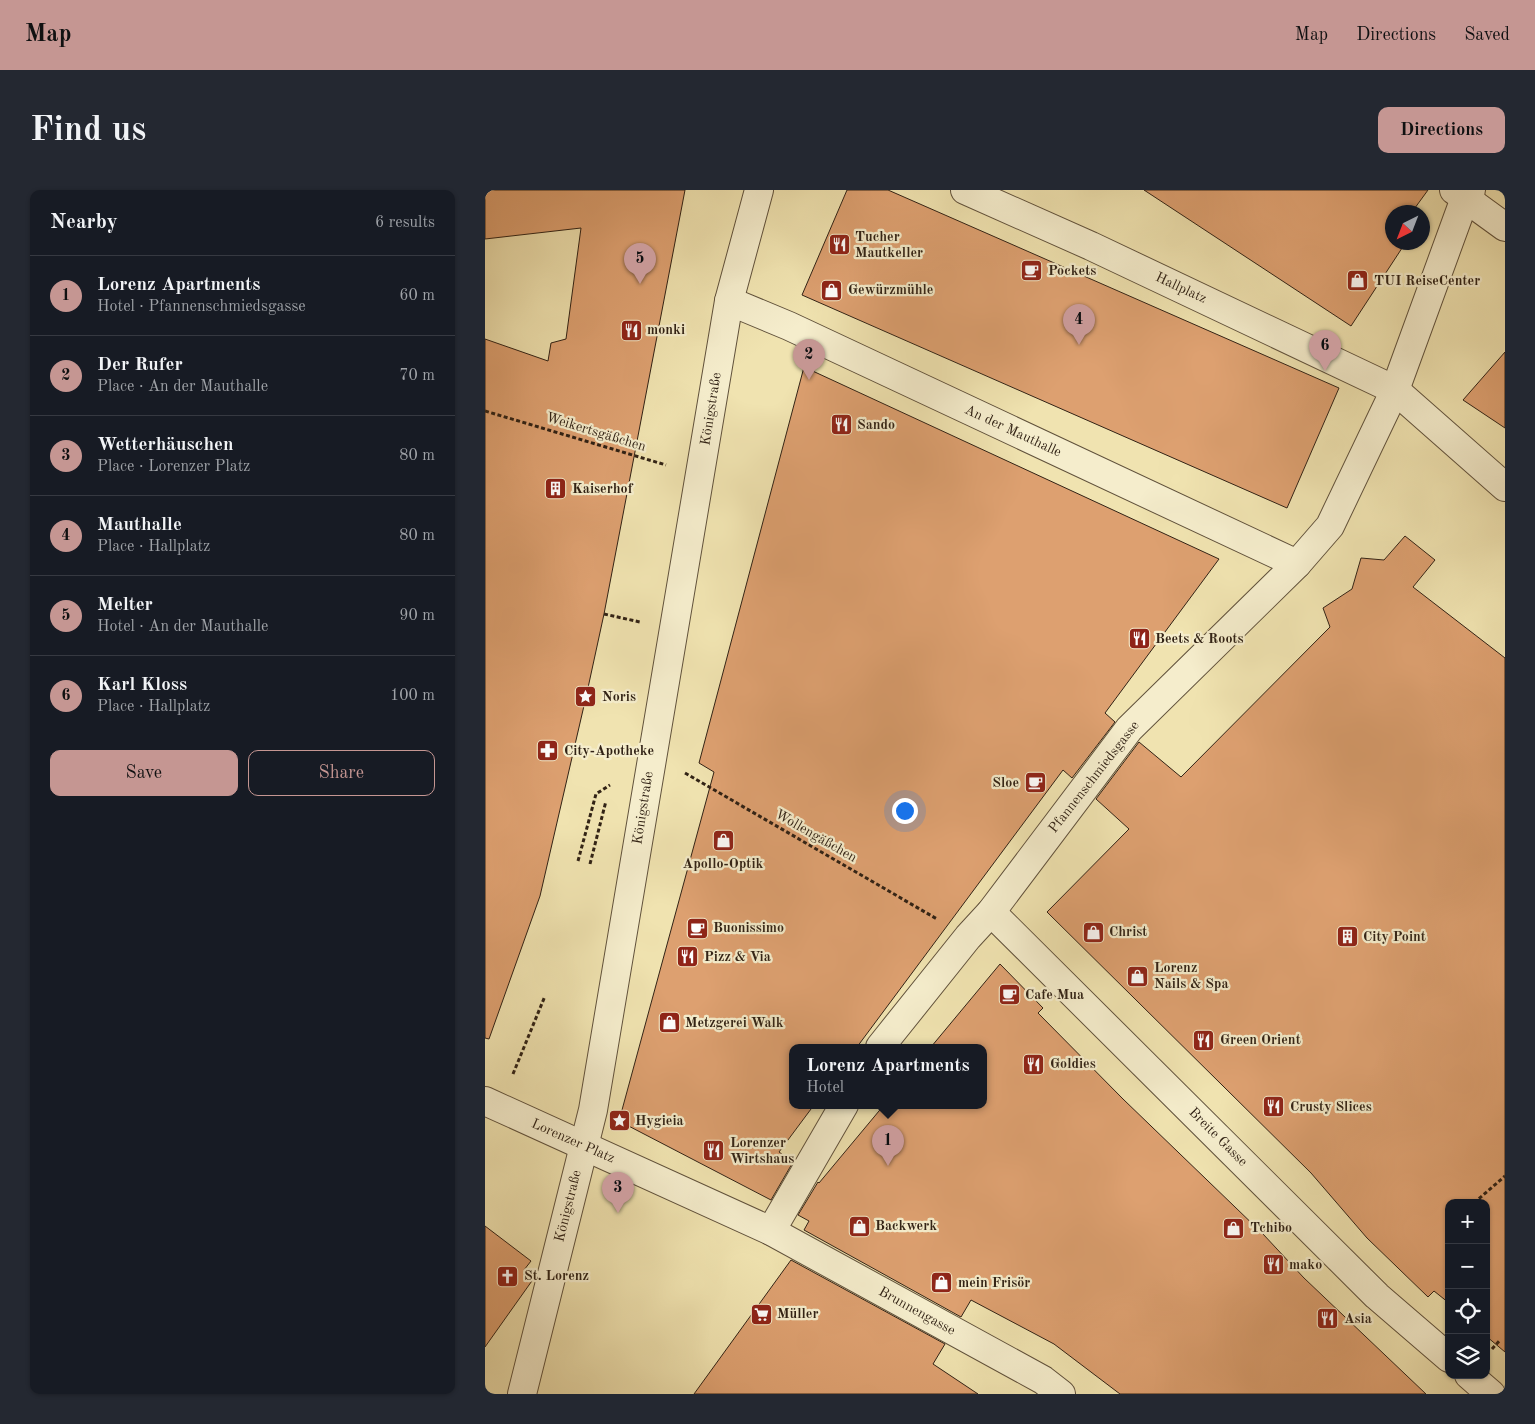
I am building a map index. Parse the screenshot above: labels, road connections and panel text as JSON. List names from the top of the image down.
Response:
{
  "streets": {
    "street": [
      "Hallplatz",
      "Königstraße",
      "An der Mauthalle",
      "Pfannenschmiedsgasse",
      "Breite Gasse",
      "Lorenzer Platz",
      "Brunnengasse"
    ],
    "path": ["Weikertsgäßchen", "Wollengäßchen"]
  },
  "crossings": [
    ["Hallplatz", "Pfannenschmiedsgasse"],
    ["Königstraße", "An der Mauthalle"],
    ["Königstraße", "Weikertsgäßchen"],
    ["Königstraße", "Wollengäßchen"],
    ["Königstraße", "Lorenzer Platz"],
    ["An der Mauthalle", "Pfannenschmiedsgasse"],
    ["Pfannenschmiedsgasse", "Wollengäßchen"],
    ["Pfannenschmiedsgasse", "Breite Gasse"],
    ["Lorenzer Platz", "Brunnengasse"]
  ],
  "places": {
    "restaurant": [
      "Tucher Mautkeller",
      "monki",
      "Sando",
      "Beets & Roots",
      "Pizz & Via",
      "Green Orient",
      "Goldies",
      "Crusty Slices",
      "Lorenzer Wirtshaus",
      "mako",
      "Asia"
    ],
    "cafe": [
      "Pockets",
      "Sloe",
      "Buonissimo",
      "Cafe Mua"
    ],
    "shop": [
      "TUI ReiseCenter",
      "Gewürzmühle",
      "Apollo-Optik",
      "Christ",
      "Lorenz Nails & Spa",
      "Metzgerei Walk",
      "Backwerk",
      "Tchibo",
      "mein Frisör"
    ],
    "building": ["Kaiserhof", "City Point"],
    "place": ["Noris", "Hygieia"],
    "pharmacy": ["City-Apotheke"],
    "church": ["St. Lorenz"],
    "supermarket": ["Müller"]
  },
  "north": "bottom left",
  "page": {
    "header": "Map",
    "nav": ["Map", "Directions", "Saved"],
    "buttons": [
      "Directions",
      ["Save", "Share"]
    ],
    "title": "Find us",
    "heading": ["Nearby", "6 results"],
    "pins": [
      "5",
      "4",
      "6",
      "2",
      "1",
      "3"
    ],
    "list": [
      {
        "mark": "1",
        "name": "Lorenz Apartments",
        "note": "Hotel · Pfannenschmiedsgasse",
        "value": "60 m"
      },
      {
        "mark": "2",
        "name": "Der Rufer",
        "note": "Place · An der Mauthalle",
        "value": "70 m"
      },
      {
        "mark": "3",
        "name": "Wetterhäuschen",
        "note": "Place · Lorenzer Platz",
        "value": "80 m"
      },
      {
        "mark": "4",
        "name": "Mauthalle",
        "note": "Place · Hallplatz",
        "value": "80 m"
      },
      {
        "mark": "5",
        "name": "Melter",
        "note": "Hotel · An der Mauthalle",
        "value": "90 m"
      },
      {
        "mark": "6",
        "name": "Karl Kloss",
        "note": "Place · Hallplatz",
        "value": "100 m"
      }
    ],
    "popup": ["Lorenz Apartments", "Hotel"],
    "map_buttons": ["+", "−"]
  }
}
